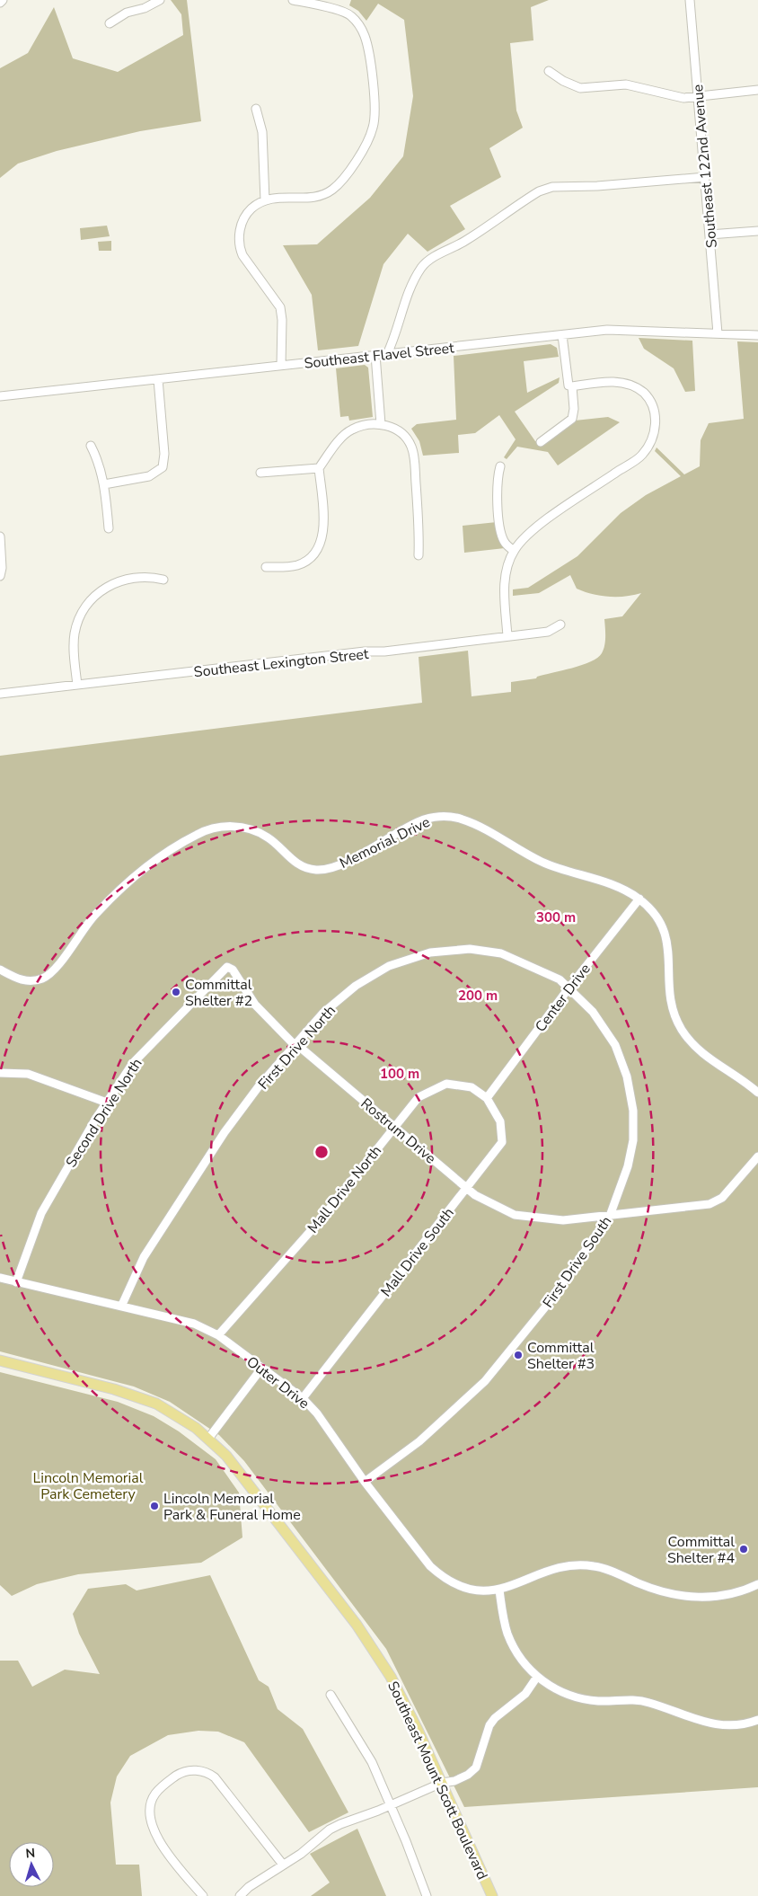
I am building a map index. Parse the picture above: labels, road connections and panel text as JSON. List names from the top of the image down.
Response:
{
  "streets": {
    "main road": ["Southeast Mount Scott Boulevard"],
    "street": [
      "Southeast 122nd Avenue",
      "Southeast Flavel Street",
      "Southeast Lexington Street",
      "Memorial Drive",
      "Center Drive",
      "First Drive North",
      "Second Drive North",
      "Rostrum Drive",
      "Mall Drive North",
      "Mall Drive South",
      "First Drive South",
      "Outer Drive"
    ]
  },
  "crossings": [
    ["Southeast 122nd Avenue", "Southeast Flavel Street"],
    ["Memorial Drive", "Center Drive"],
    ["Center Drive", "First Drive North"],
    ["Center Drive", "Mall Drive North"],
    ["Center Drive", "Mall Drive South"],
    ["Center Drive", "First Drive South"],
    ["First Drive North", "Rostrum Drive"],
    ["First Drive North", "First Drive South"],
    ["First Drive North", "Outer Drive"],
    ["Second Drive North", "Rostrum Drive"],
    ["Second Drive North", "Outer Drive"],
    ["Rostrum Drive", "Mall Drive North"],
    ["Rostrum Drive", "Mall Drive South"],
    ["Rostrum Drive", "First Drive South"],
    ["Mall Drive North", "Mall Drive South"],
    ["Mall Drive North", "Outer Drive"],
    ["Mall Drive South", "Outer Drive"],
    ["First Drive South", "Outer Drive"]
  ],
  "parks": ["Lincoln Memorial Park Cemetery"],
  "places": [
    "Committal Shelter #2",
    "Committal Shelter #3",
    "Lincoln Memorial Park & Funeral Home",
    "Committal Shelter #4"
  ],
  "north": "top",
  "rings": ["300 m", "200 m", "100 m"]
}
